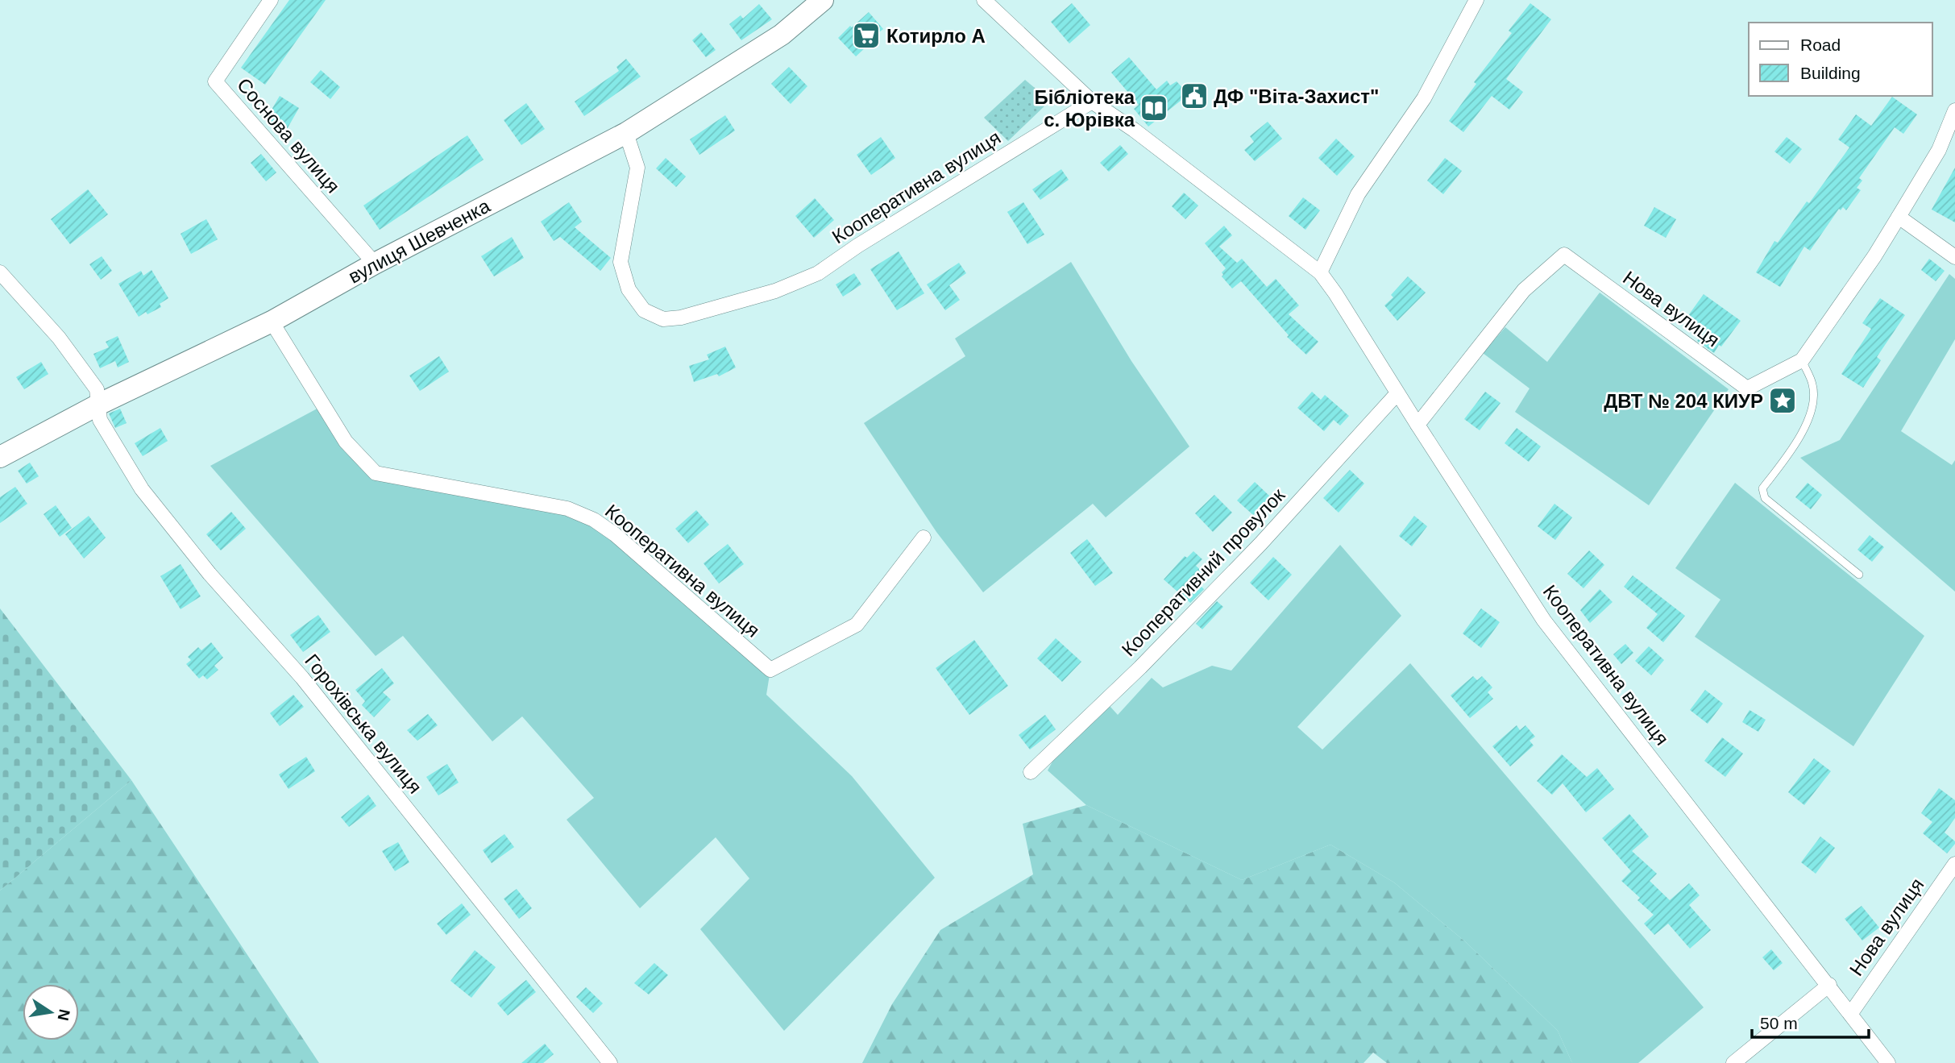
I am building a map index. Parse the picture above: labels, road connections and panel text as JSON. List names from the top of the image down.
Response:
{
  "streets": {
    "street": [
      "Соснова вулиця",
      "Кооперативна вулиця",
      "вулиця Шевченка",
      "Нова вулиця",
      "Кооперативний провулок",
      "Горохівська вулиця"
    ]
  },
  "crossings": [
    ["Соснова вулиця", "вулиця Шевченка"],
    ["Кооперативна вулиця", "вулиця Шевченка"],
    ["Кооперативна вулиця", "Нова вулиця"],
    ["Кооперативна вулиця", "Кооперативний провулок"],
    ["вулиця Шевченка", "Горохівська вулиця"]
  ],
  "places": {
    "supermarket": ["Котирло А"],
    "public building": ["ДФ \"Віта-Захист\""],
    "library": ["Бібліотека с. Юрівка"],
    "place": ["ДВТ № 204 КИУР"]
  },
  "legend": ["Road", "Building"],
  "scale_bar": "50 m",
  "north": "right"
}
